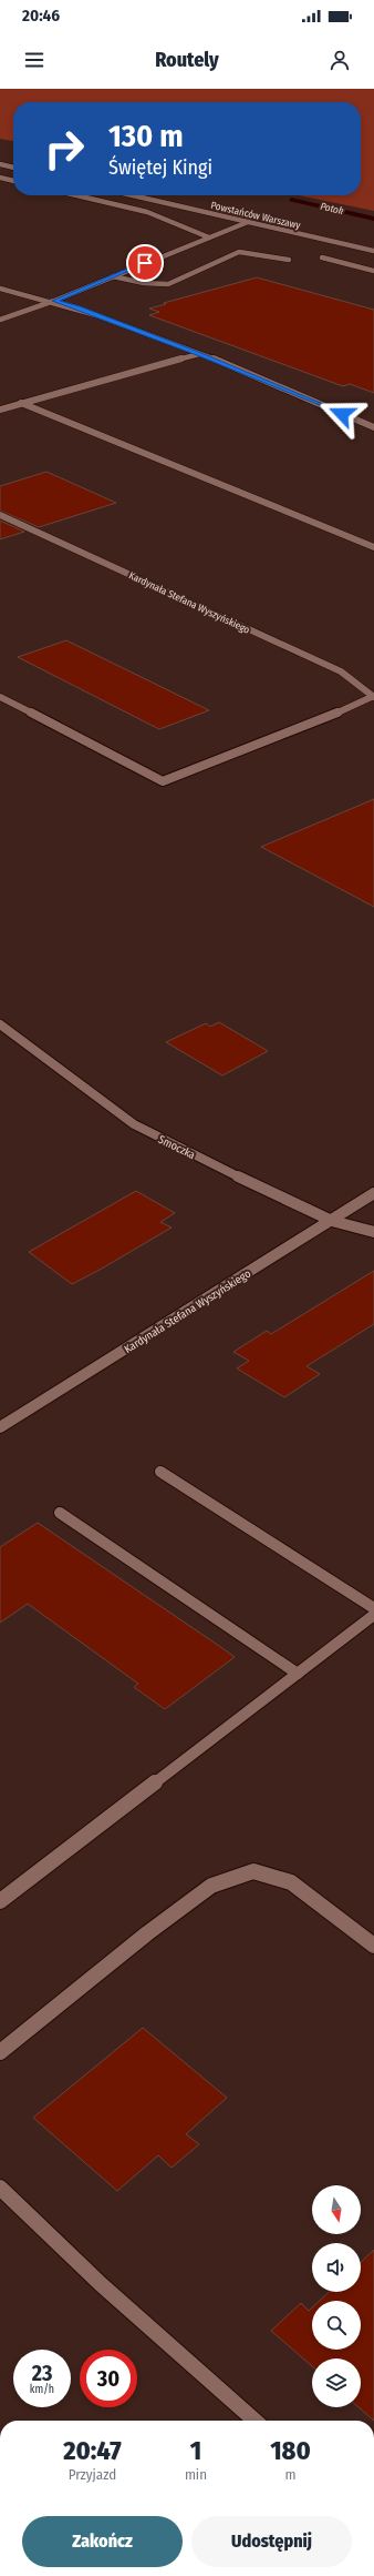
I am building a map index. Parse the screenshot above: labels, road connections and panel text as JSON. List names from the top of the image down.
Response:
{
  "streets": {
    "street": ["Powstańców Warszawy", "Kardynała Stefana Wyszyńskiego", "Smoczka"]
  },
  "crossings": [
    ["Kardynała Stefana Wyszyńskiego", "Smoczka"]
  ],
  "water": ["Potok"],
  "north": "bottom",
  "page": {
    "status": "20:46",
    "header": "Routely",
    "turn": ["130 m", "Świętej Kingi"],
    "speed": "23 km/h",
    "limit": "30",
    "eta": [
      "20:47",
      "Przyjazd",
      "1",
      "min",
      "180",
      "m"
    ],
    "buttons": ["Zakończ", "Udostępnij"]
  }
}
